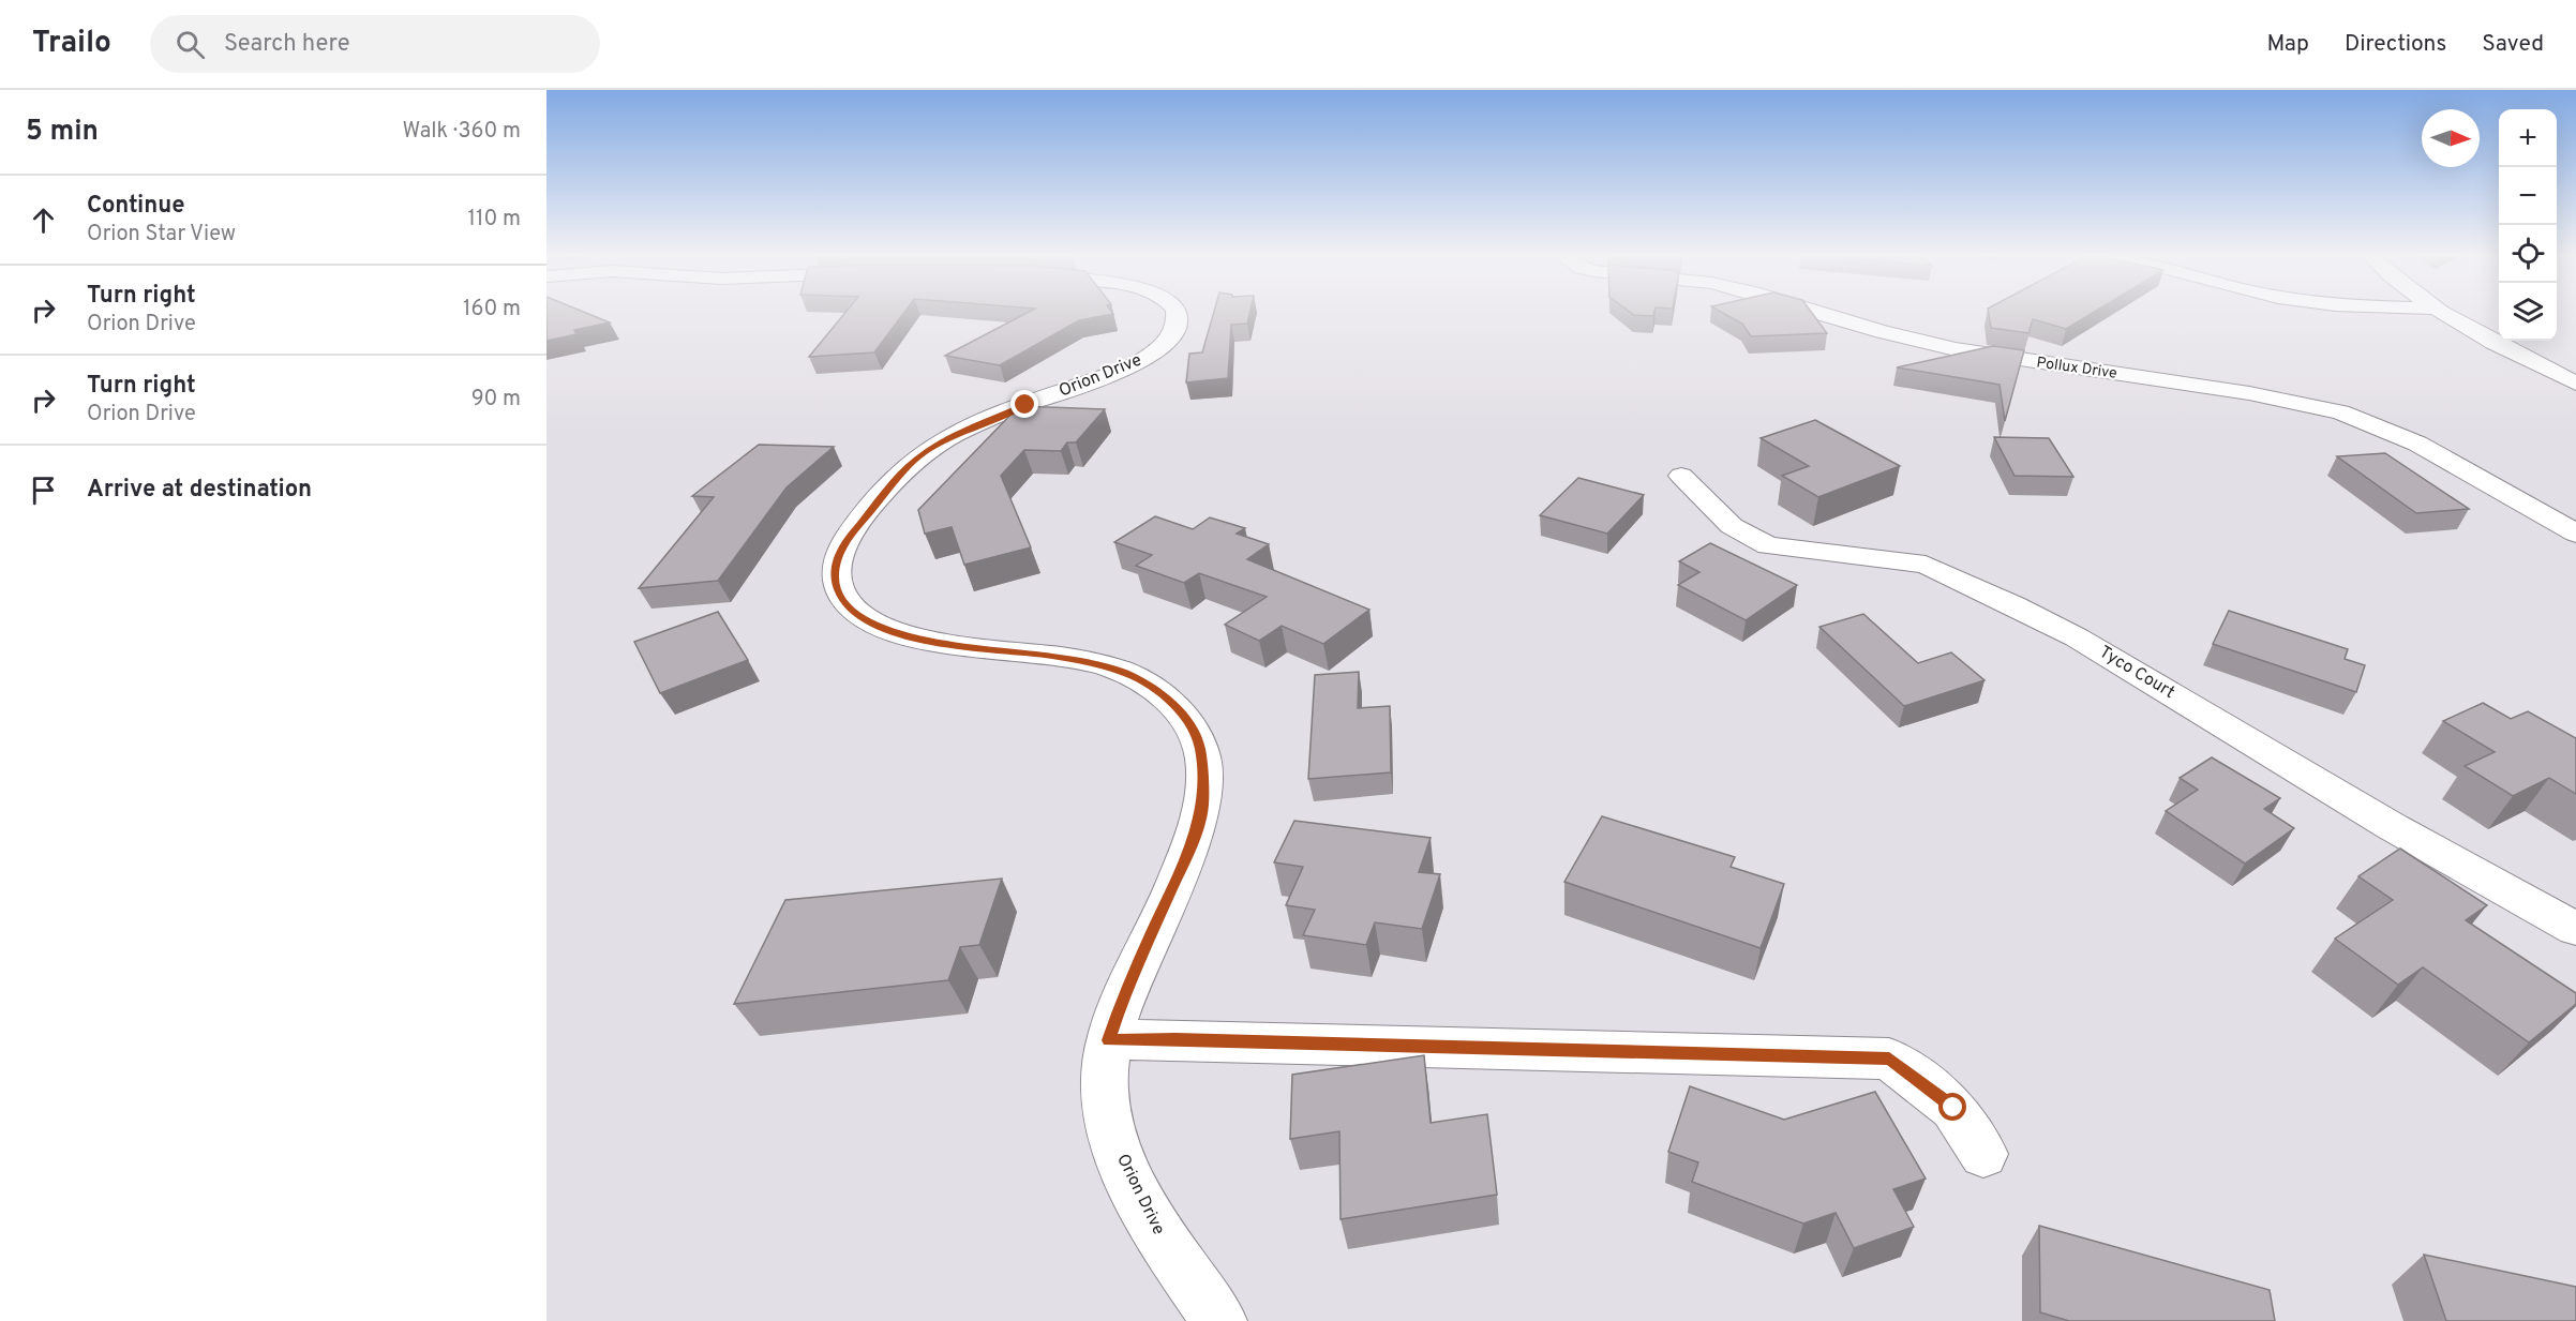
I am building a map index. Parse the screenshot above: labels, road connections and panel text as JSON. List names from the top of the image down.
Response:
{
  "streets": {
    "street": ["Pollux Drive", "Orion Drive", "Tyco Court"]
  },
  "north": "right",
  "page": {
    "header": "Trailo",
    "search": "Search here",
    "nav": ["Map", "Directions", "Saved"],
    "heading": ["5 min", "Walk · 360 m"],
    "map_buttons": ["+", "−"],
    "list": [
      ["Continue", "Orion Star View", "110 m"],
      ["Turn right", "Orion Drive", "160 m"],
      ["Turn right", "Orion Drive", "90 m"],
      "Arrive at destination"
    ]
  }
}
